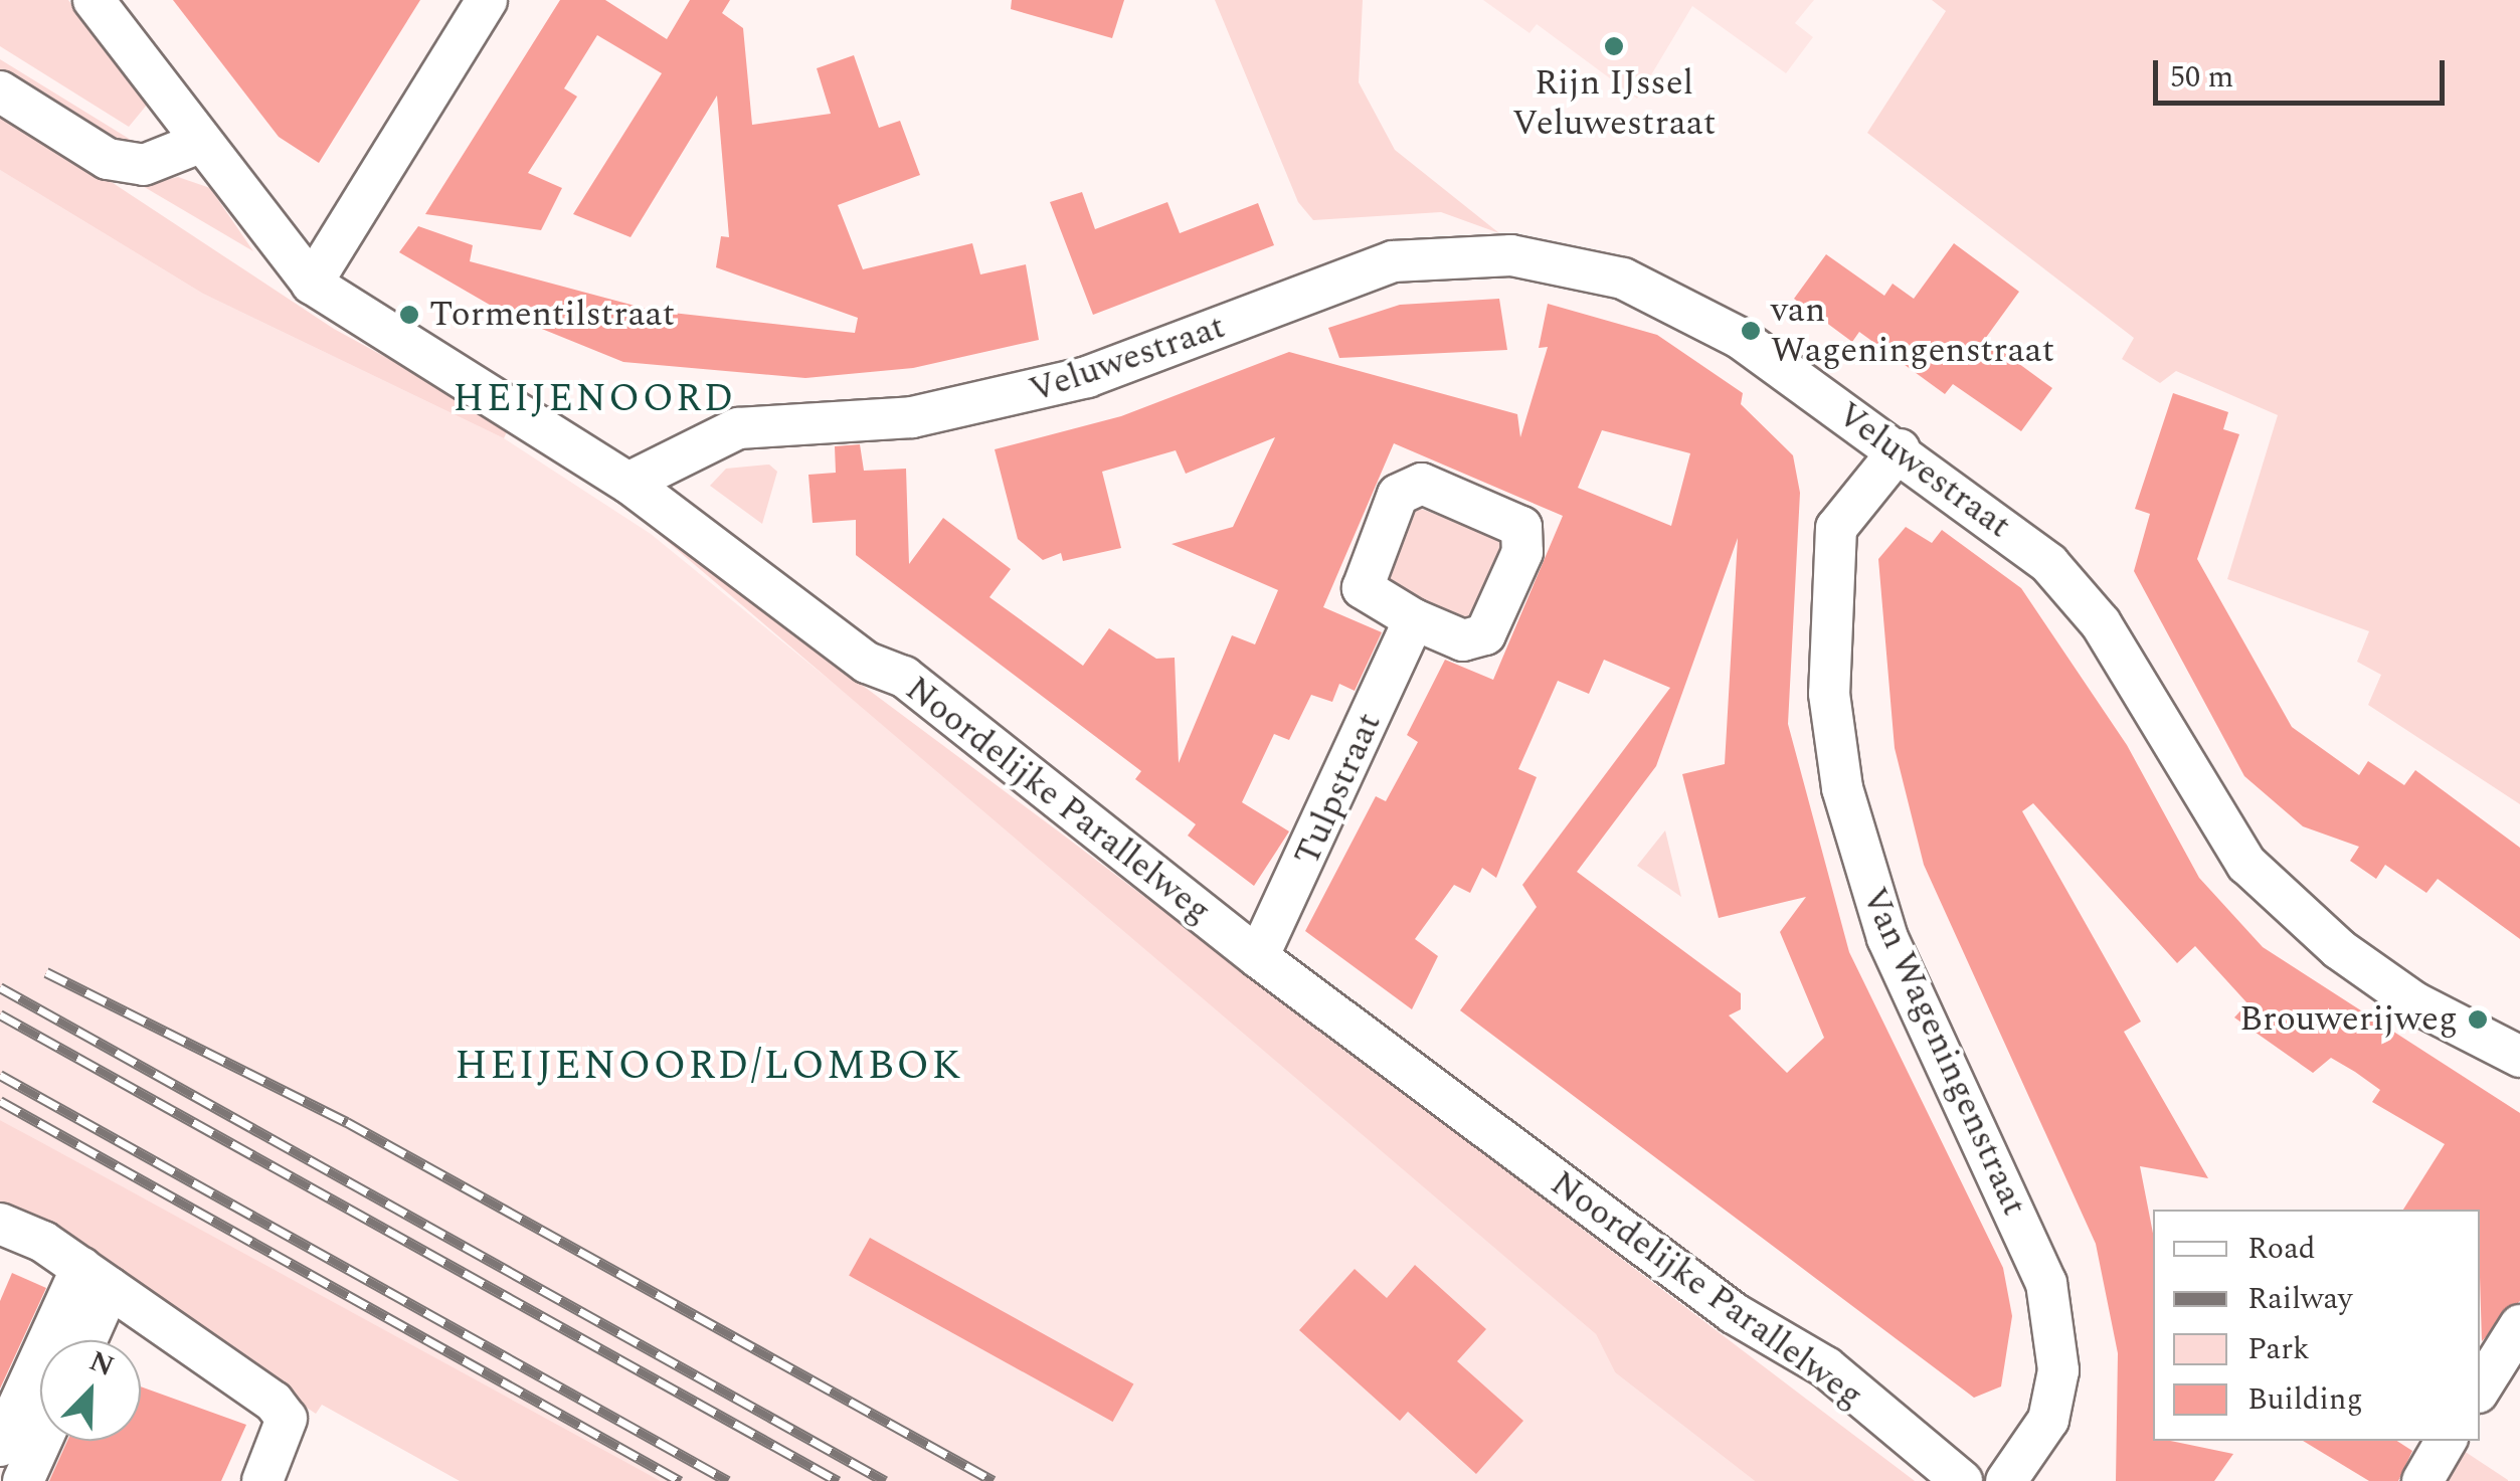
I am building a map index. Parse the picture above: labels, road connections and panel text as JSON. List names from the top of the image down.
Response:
{
  "streets": {
    "street": [
      "Veluwestraat",
      "Tulpstraat",
      "Noordelijke Parallelweg",
      "Van Wageningenstraat"
    ]
  },
  "crossings": [
    ["Veluwestraat", "Noordelijke Parallelweg"],
    ["Veluwestraat", "Van Wageningenstraat"],
    ["Tulpstraat", "Noordelijke Parallelweg"]
  ],
  "districts": ["HEIJENOORD", "HEIJENOORD/LOMBOK"],
  "places": [
    "Rijn IJssel Veluwestraat",
    "Tormentilstraat",
    "van Wageningenstraat",
    "Brouwerijweg"
  ],
  "legend": [
    "Road",
    "Railway",
    "Park",
    "Building"
  ],
  "scale_bar": "50 m",
  "north": "top right"
}
